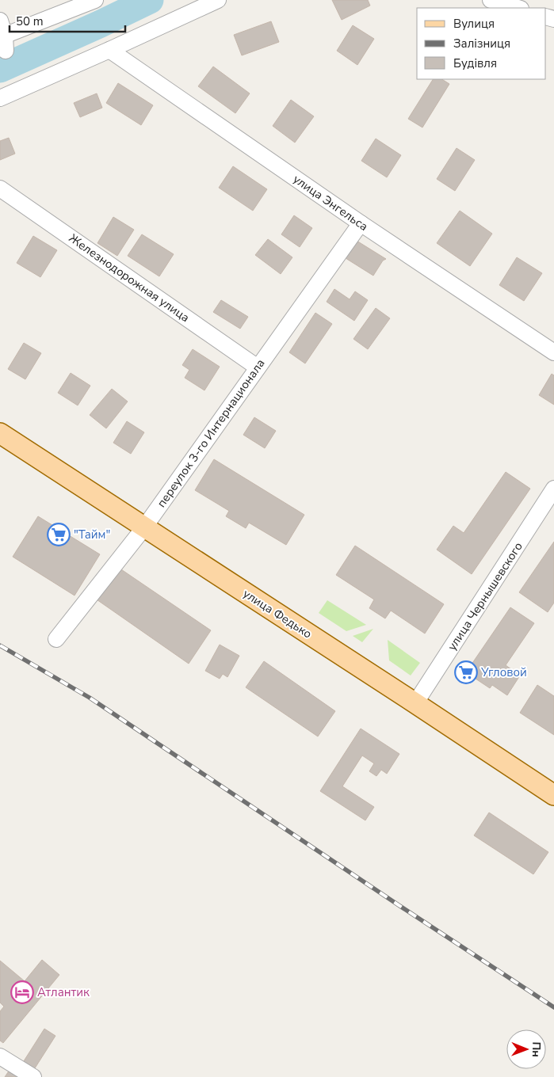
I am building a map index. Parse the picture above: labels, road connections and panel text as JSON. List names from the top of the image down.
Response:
{
  "streets": {
    "main road": ["улица Федько"],
    "street": [
      "улица Энгельса",
      "Железнодорожная улица",
      "переулок 3-го Интернационала",
      "улица Чернышевского"
    ]
  },
  "crossings": [
    ["улица Энгельса", "переулок 3-го Интернационала"],
    ["Железнодорожная улица", "переулок 3-го Интернационала"],
    ["переулок 3-го Интернационала", "улица Федько"],
    ["улица Чернышевского", "улица Федько"]
  ],
  "places": {
    "supermarket": ["\"Тайм\"", "Угловой"],
    "hotel": ["Атлантик"]
  },
  "legend": ["Вулиця", "Залізниця", "Будівля"],
  "scale_bar": "50 m",
  "north": "right"
}
